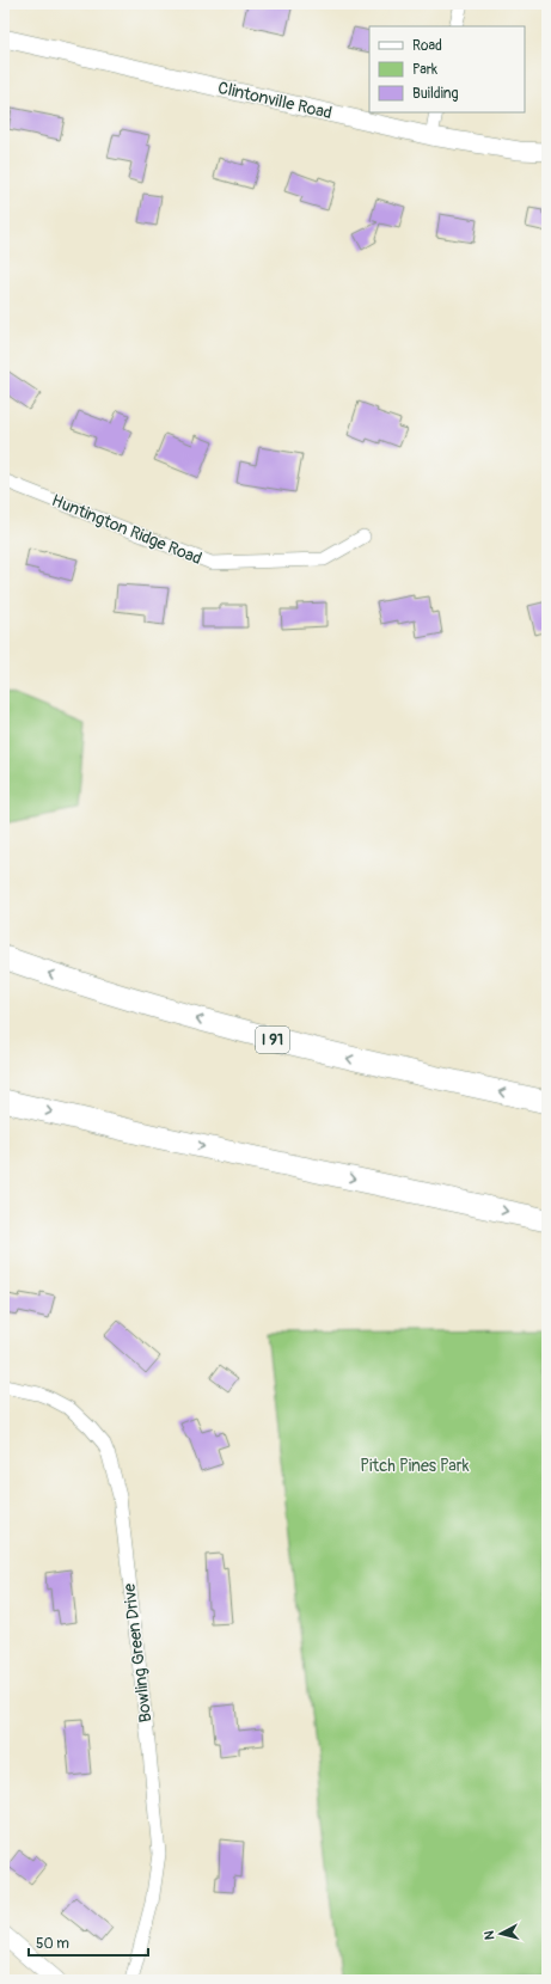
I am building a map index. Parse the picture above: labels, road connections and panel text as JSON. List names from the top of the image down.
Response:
{
  "streets": {
    "highway": ["I 91"],
    "street": ["Clintonville Road", "Huntington Ridge Road", "Bowling Green Drive"]
  },
  "parks": ["Pitch Pines Park"],
  "legend": ["Road", "Park", "Building"],
  "scale_bar": "50 m",
  "north": "left"
}
